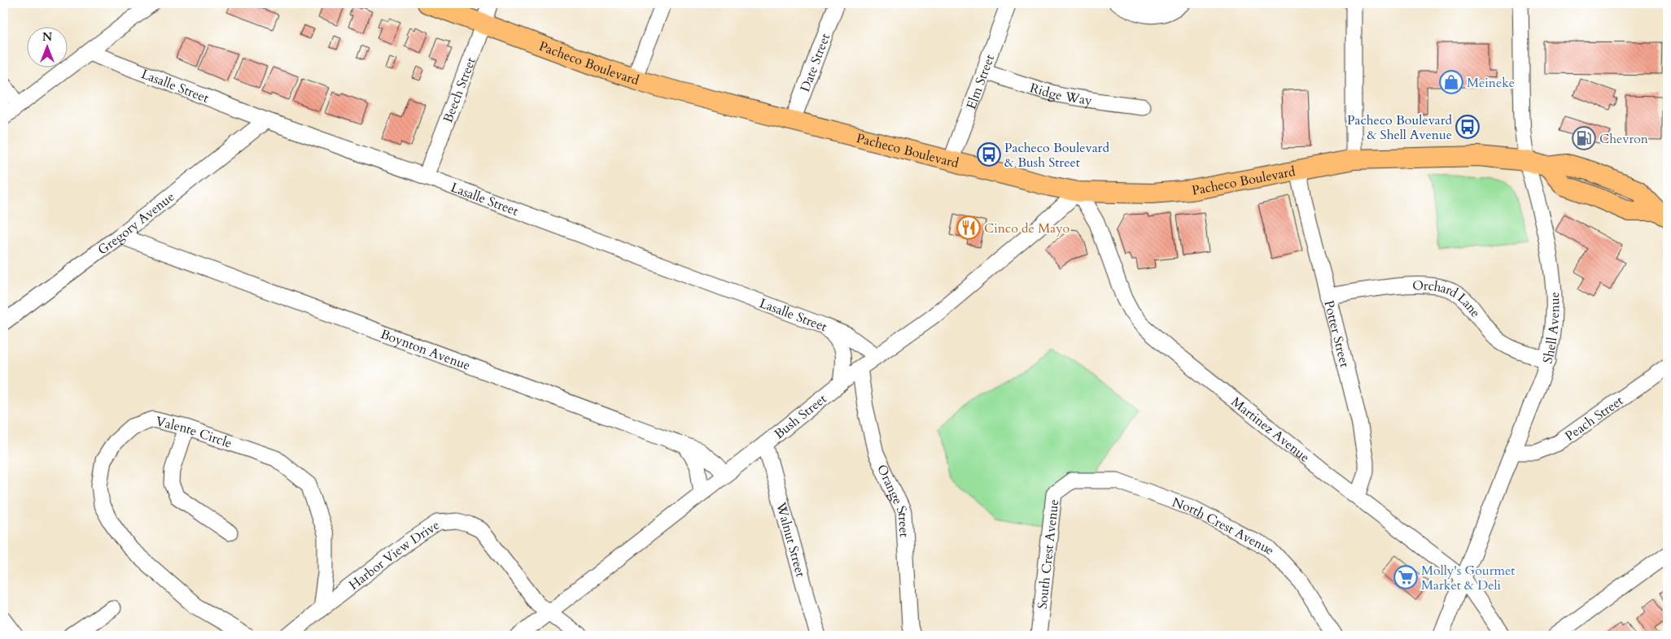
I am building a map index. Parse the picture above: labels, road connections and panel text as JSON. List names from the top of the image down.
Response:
{
  "streets": {
    "main road": ["Pacheco Boulevard"],
    "street": [
      "Date Street",
      "Elm Street",
      "Lasalle Street",
      "Beech Street",
      "Ridge Way",
      "Gregory Avenue",
      "Orchard Lane",
      "Shell Avenue",
      "Potter Street",
      "Boynton Avenue",
      "Bush Street",
      "Peach Street",
      "Martinez Avenue",
      "Valente Circle",
      "Orange Street",
      "North Crest Avenue",
      "Walnut Street",
      "South Crest Avenue",
      "Harbor View Drive"
    ]
  },
  "crossings": [
    ["Date Street", "Pacheco Boulevard"],
    ["Pacheco Boulevard", "Elm Street"],
    ["Pacheco Boulevard", "Beech Street"],
    ["Pacheco Boulevard", "Shell Avenue"],
    ["Pacheco Boulevard", "Potter Street"],
    ["Pacheco Boulevard", "Bush Street"],
    ["Pacheco Boulevard", "Martinez Avenue"],
    ["Elm Street", "Ridge Way"],
    ["Lasalle Street", "Beech Street"],
    ["Lasalle Street", "Gregory Avenue"],
    ["Lasalle Street", "Bush Street"],
    ["Gregory Avenue", "Boynton Avenue"],
    ["Orchard Lane", "Shell Avenue"],
    ["Orchard Lane", "Potter Street"],
    ["Shell Avenue", "Peach Street"],
    ["Shell Avenue", "Martinez Avenue"],
    ["Potter Street", "Martinez Avenue"],
    ["Boynton Avenue", "Bush Street"],
    ["Bush Street", "Martinez Avenue"],
    ["Bush Street", "Orange Street"],
    ["Bush Street", "Walnut Street"],
    ["Bush Street", "Harbor View Drive"],
    ["Valente Circle", "Harbor View Drive"],
    ["North Crest Avenue", "South Crest Avenue"]
  ],
  "places": {
    "shop": ["Meineke"],
    "bus stop": ["Pacheco Boulevard & Shell Avenue", "Pacheco Boulevard & Bush Street"],
    "fuel station": ["Chevron"],
    "restaurant": ["Cinco de Mayo"],
    "supermarket": ["Molly's Gourmet Market & Deli"]
  },
  "north": "top"
}
